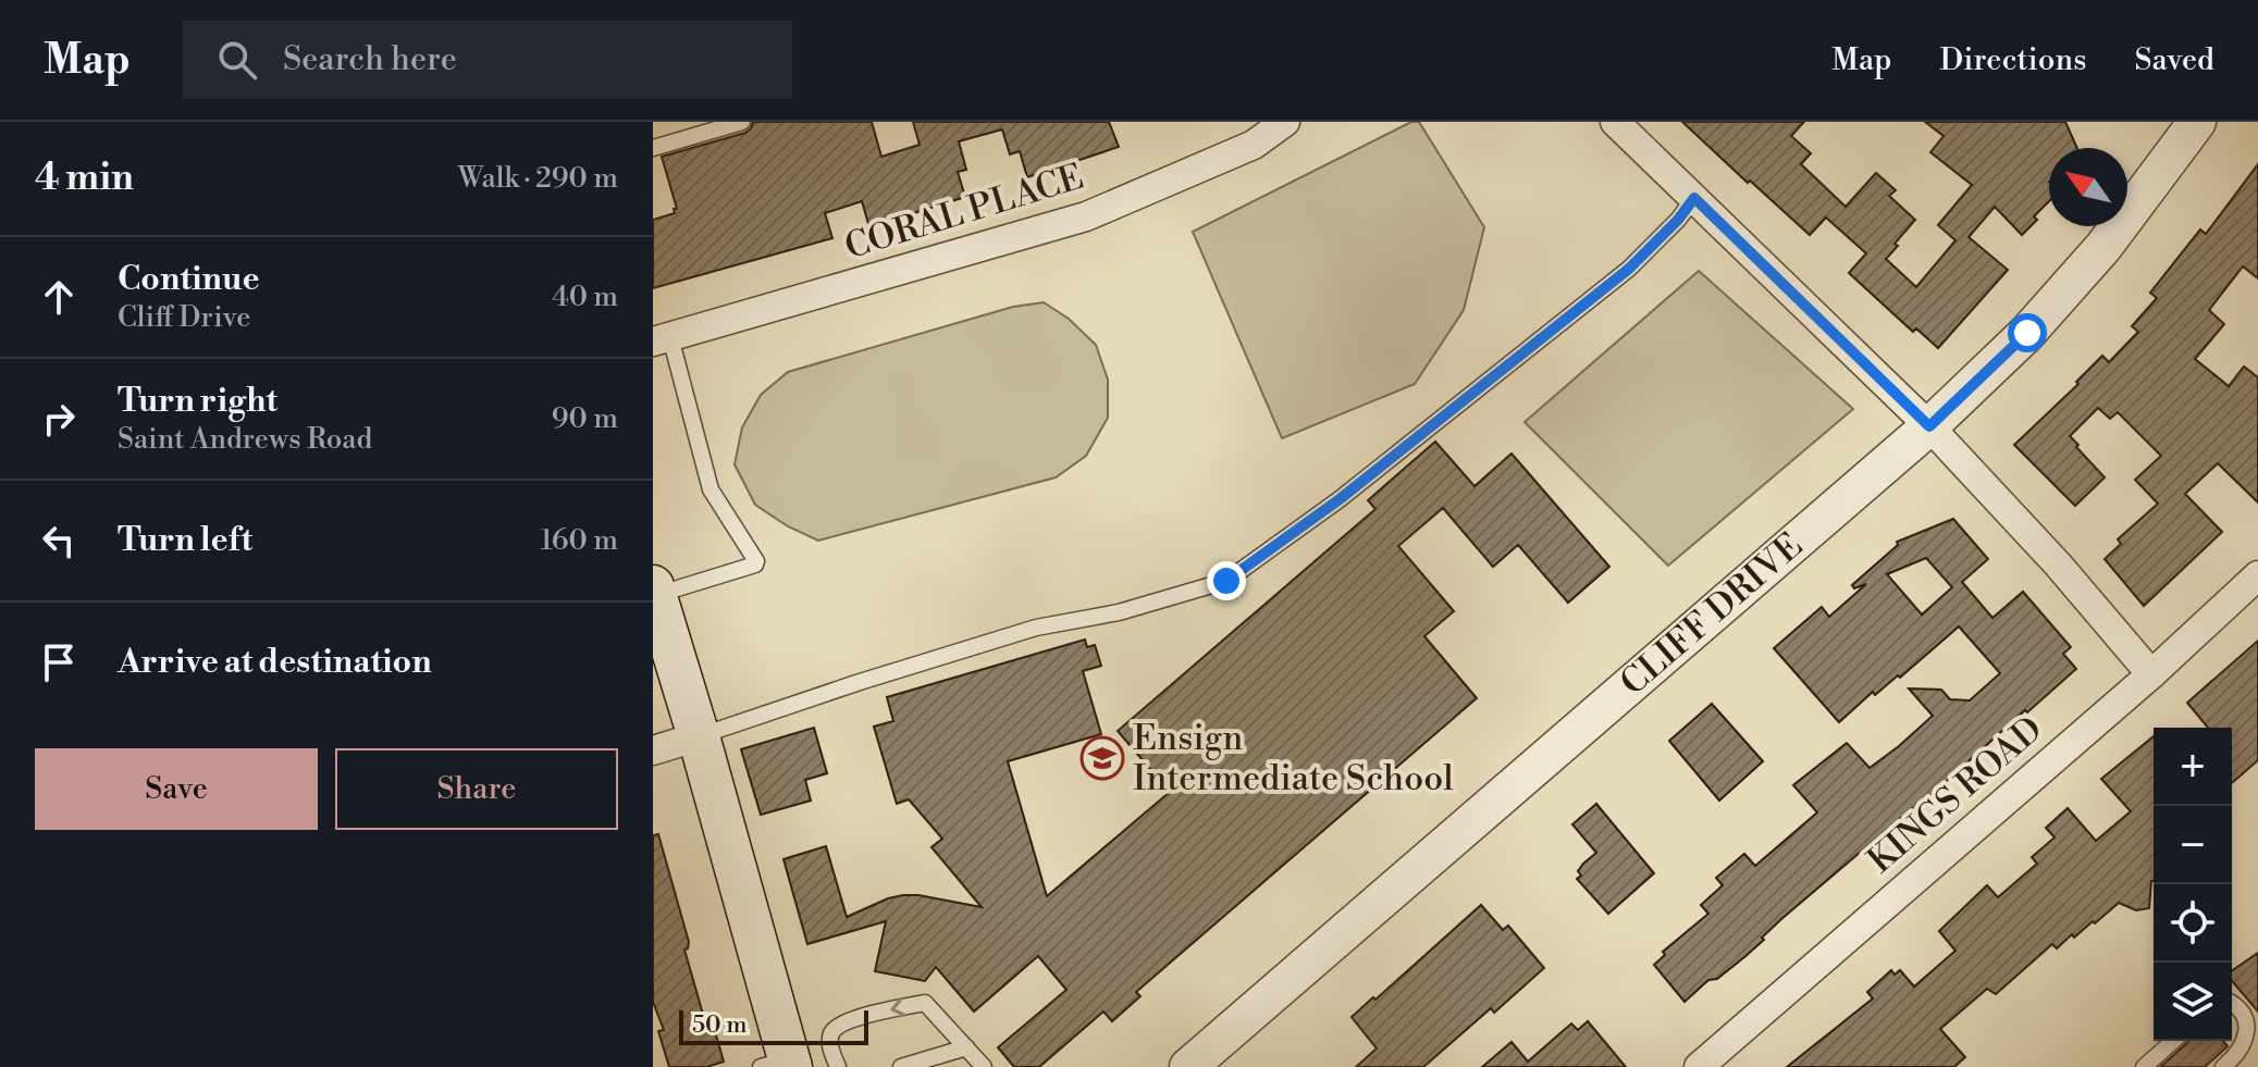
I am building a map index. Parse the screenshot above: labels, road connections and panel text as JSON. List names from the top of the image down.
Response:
{
  "streets": {
    "street": ["CORAL PLACE", "CLIFF DRIVE", "KINGS ROAD"]
  },
  "places": {
    "school or university": ["Ensign Intermediate School"]
  },
  "scale_bar": "50 m",
  "north": "top left",
  "page": {
    "header": "Map",
    "search": "Search here",
    "nav": ["Map", "Directions", "Saved"],
    "heading": ["4 min", "Walk · 290 m"],
    "list": [
      ["Continue", "Cliff Drive", "40 m"],
      ["Turn right", "Saint Andrews Road", "90 m"],
      ["Turn left", "160 m"],
      "Arrive at destination"
    ],
    "buttons": ["Save", "Share"],
    "map_buttons": ["+", "−"],
    "scale": "50 m"
  }
}
